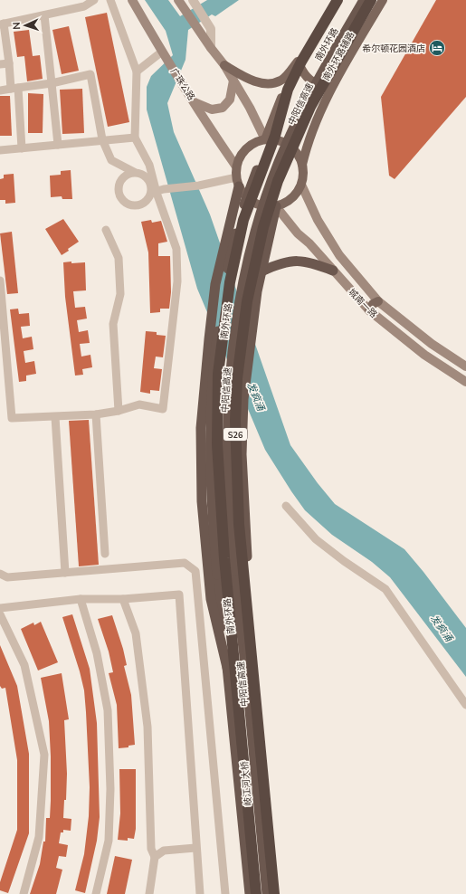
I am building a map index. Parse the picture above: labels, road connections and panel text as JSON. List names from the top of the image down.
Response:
{
  "streets": {
    "highway": [
      "南外环路",
      "中阳信高速",
      "S26",
      "岐江河大桥"
    ],
    "main road": ["南外环路辅路", "广珠公路", "城南一路"]
  },
  "crossings": [
    ["南外环路", "岐江河大桥"],
    ["南外环路辅路", "广珠公路"],
    ["南外环路辅路", "城南一路"],
    ["广珠公路", "城南一路"]
  ],
  "water": ["发疯涌"],
  "places": {
    "hotel": ["希尔顿花园酒店"]
  },
  "north": "left"
}
